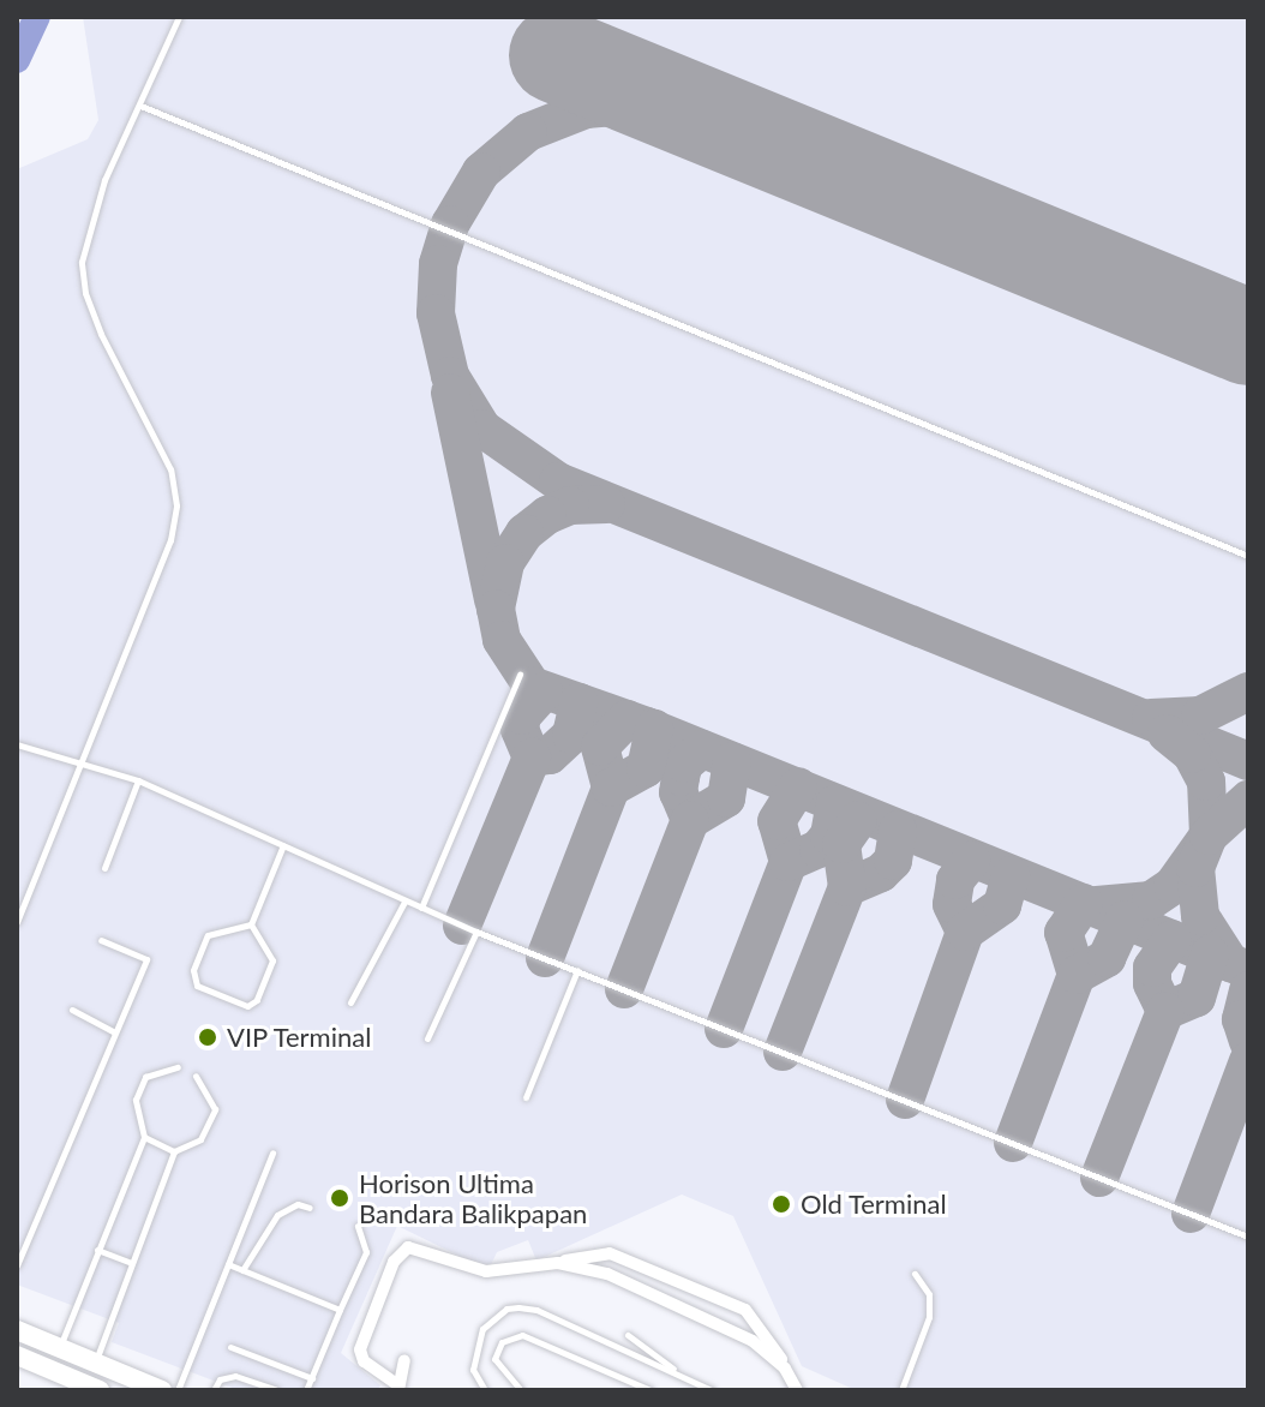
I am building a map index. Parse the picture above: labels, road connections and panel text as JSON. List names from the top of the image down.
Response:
{
  "places": ["VIP Terminal", "Horison Ultima Bandara Balikpapan", "Old Terminal"]
}
